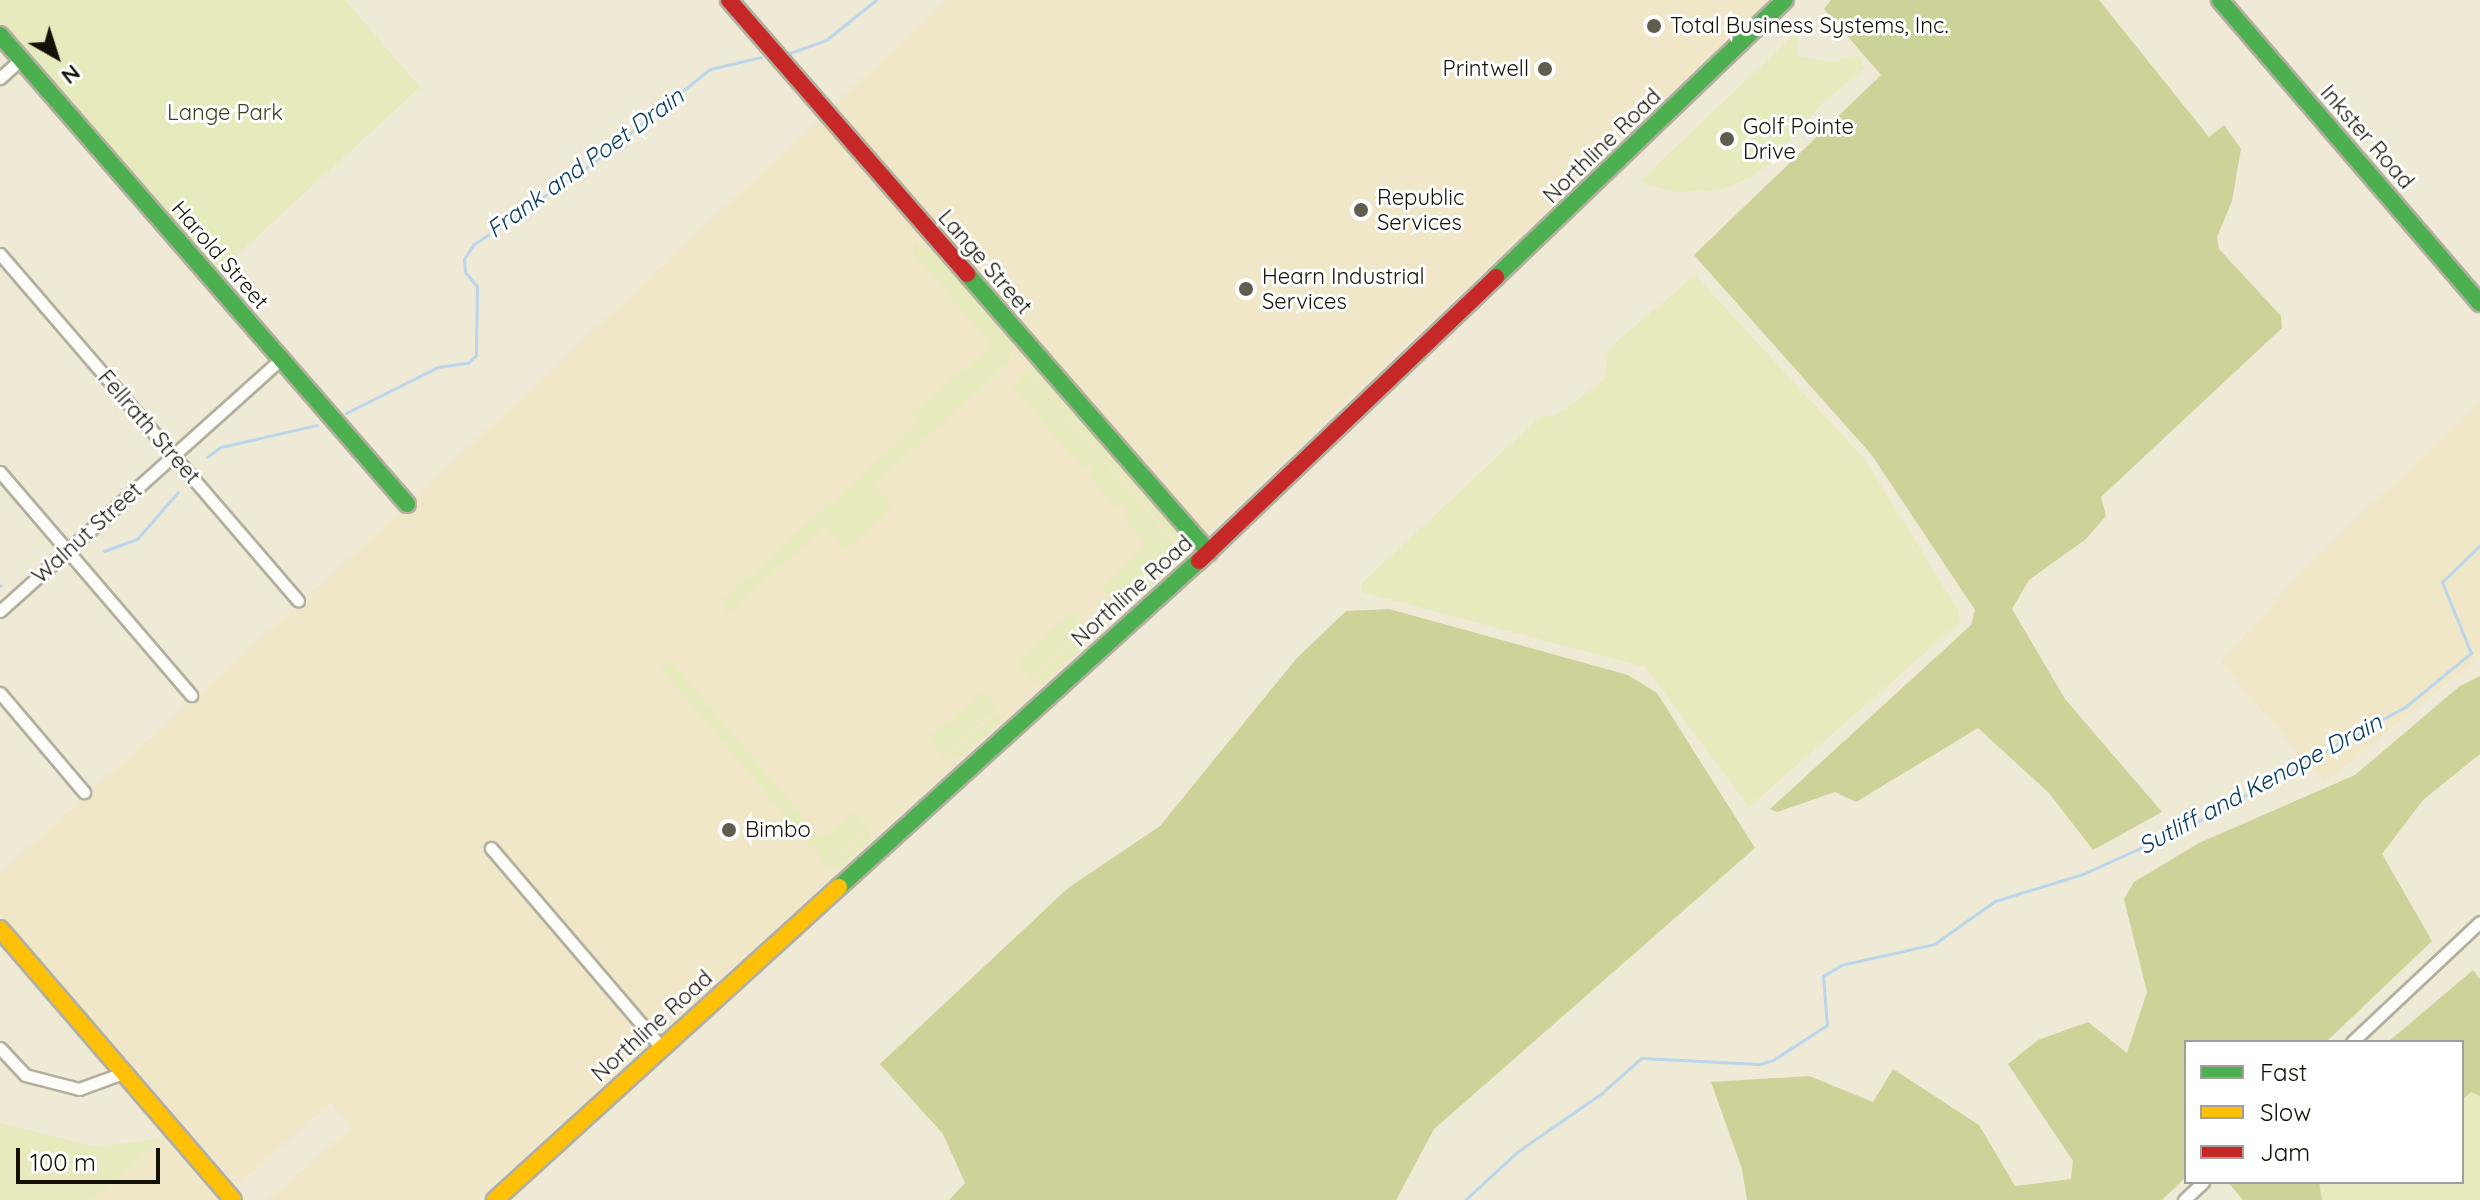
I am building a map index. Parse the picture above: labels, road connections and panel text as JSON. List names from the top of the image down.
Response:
{
  "streets": {
    "street": [
      "Inkster Road",
      "Northline Road",
      "Harold Street",
      "Lange Street",
      "Fellrath Street",
      "Walnut Street"
    ]
  },
  "crossings": [
    ["Northline Road", "Lange Street"],
    ["Harold Street", "Walnut Street"],
    ["Fellrath Street", "Walnut Street"]
  ],
  "water": ["Frank and Poet Drain", "Sutliff and Kenope Drain"],
  "parks": ["Lange Park"],
  "places": [
    "Total Business Systems, Inc.",
    "Printwell",
    "Golf Pointe Drive",
    "Republic Services",
    "Hearn Industrial Services",
    "Bimbo"
  ],
  "legend": ["Fast", "Slow", "Jam"],
  "scale_bar": "100 m",
  "north": "bottom right"
}
